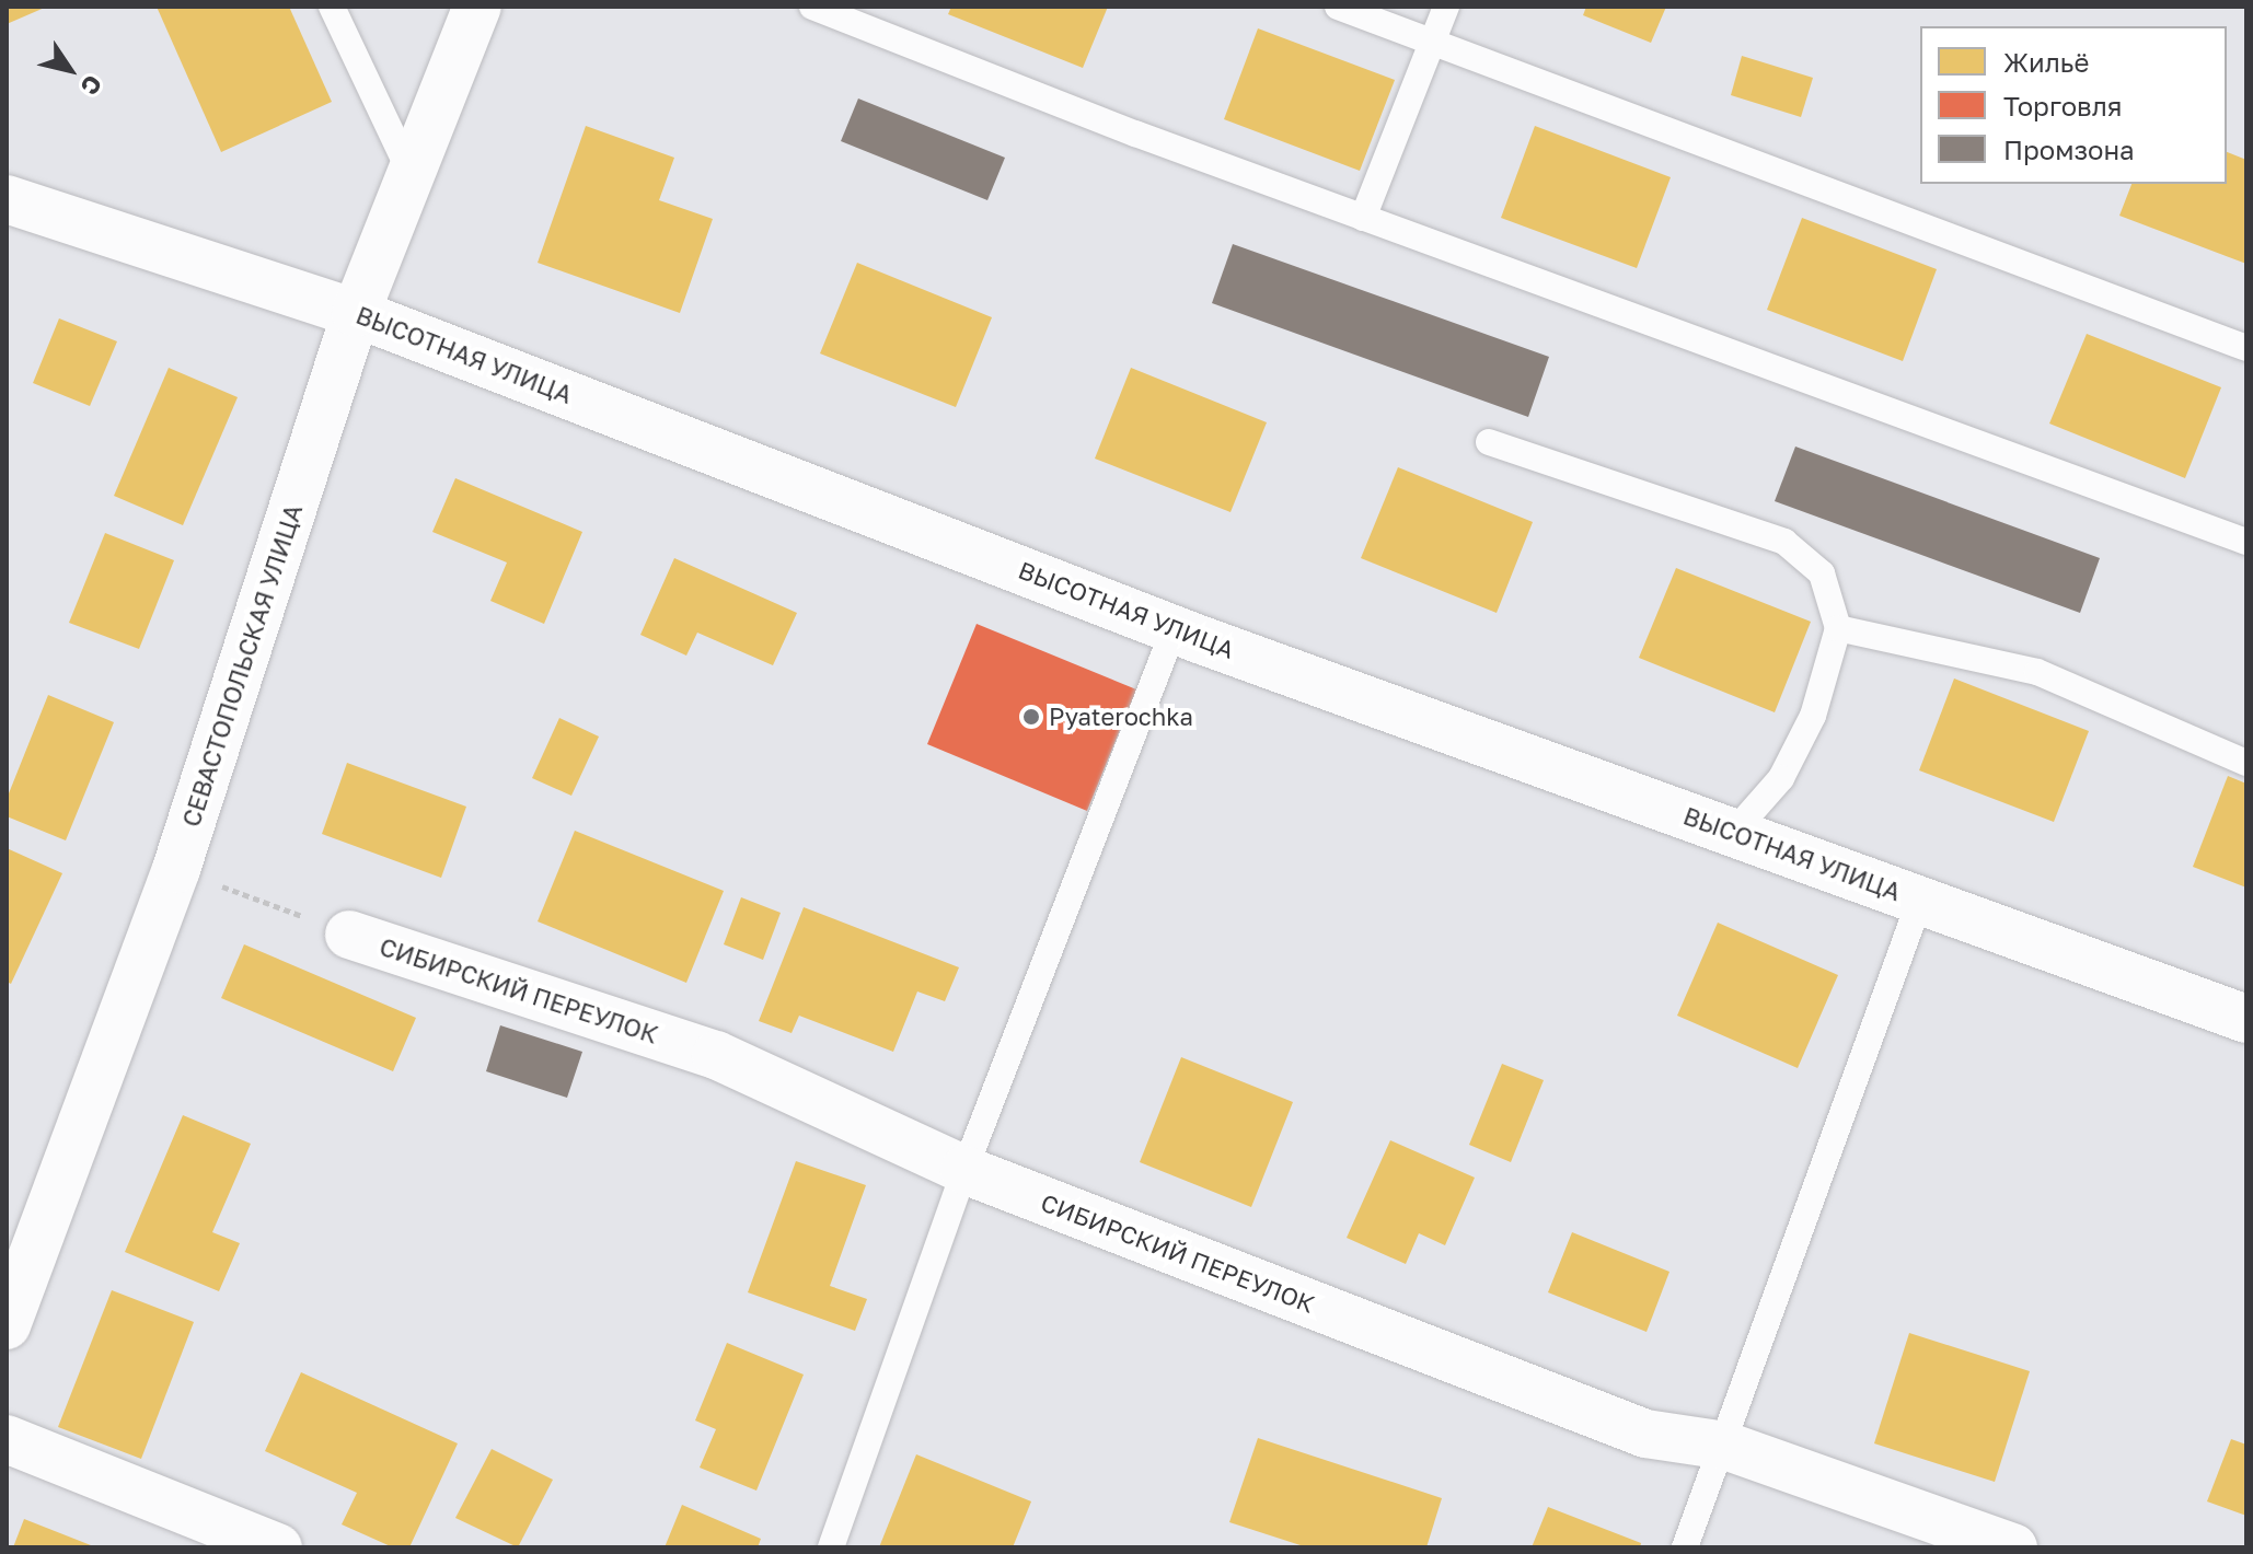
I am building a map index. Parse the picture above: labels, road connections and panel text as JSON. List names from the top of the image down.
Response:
{
  "streets": {
    "street": ["ВЫСОТНАЯ УЛИЦА", "СЕВАСТОПОЛЬСКАЯ УЛИЦА", "СИБИРСКИЙ ПЕРЕУЛОК"]
  },
  "crossings": [
    ["ВЫСОТНАЯ УЛИЦА", "СЕВАСТОПОЛЬСКАЯ УЛИЦА"]
  ],
  "places": ["Pyaterochka"],
  "legend": ["Жильё", "Торговля", "Промзона"],
  "north": "bottom right"
}
